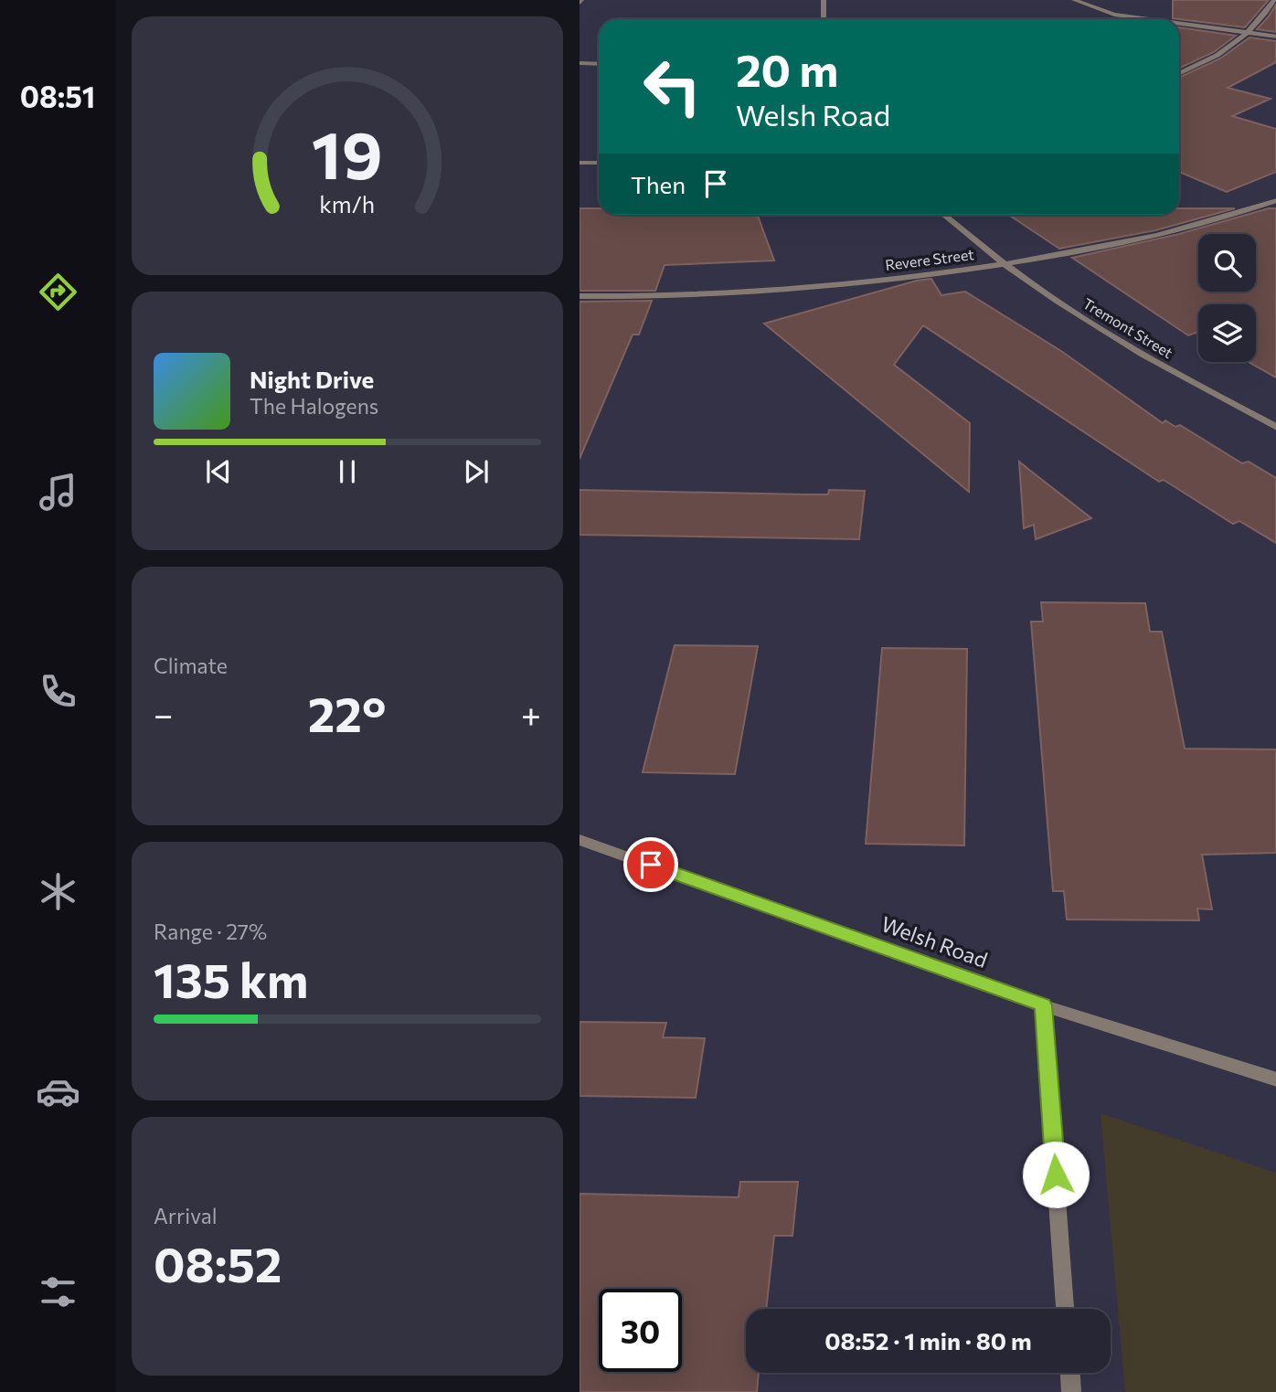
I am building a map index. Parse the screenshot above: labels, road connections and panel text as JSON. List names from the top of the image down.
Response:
{
  "streets": {
    "street": ["Revere Street", "Tremont Street", "Welsh Road"]
  },
  "crossings": [
    ["Revere Street", "Tremont Street"]
  ],
  "page": {
    "tabs": "08:51",
    "turn": ["20 m", "Welsh Road"],
    "then": "Then",
    "song": ["Night Drive", "The Halogens"],
    "tile": [
      "Climate",
      ["Range · 27%", "135 km"],
      ["Arrival", "08:52"]
    ],
    "heat": ["−", "22°", "+"],
    "limit": "30",
    "trip": "08:52 · 1 min · 80 m",
    "gauge": ["19", "km/h"]
  }
}
